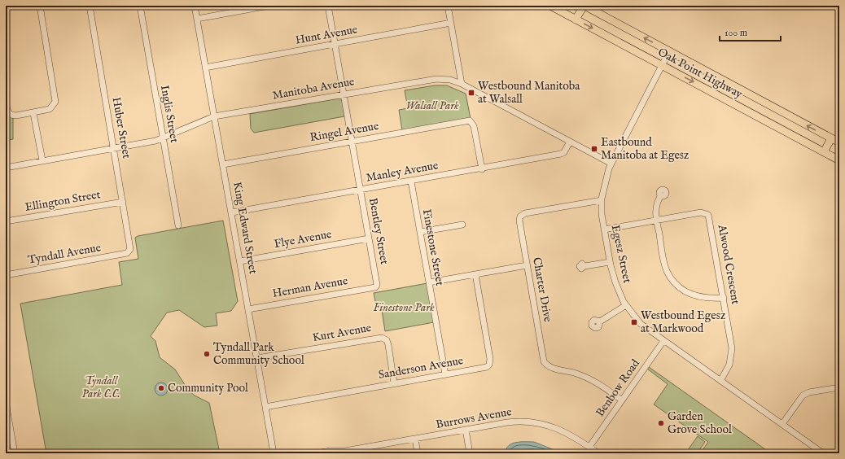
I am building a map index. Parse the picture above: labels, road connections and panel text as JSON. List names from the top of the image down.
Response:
{
  "streets": {
    "main road": ["Oak Point Highway"],
    "street": [
      "Hunt Avenue",
      "Manitoba Avenue",
      "Inglis Street",
      "Huber Street",
      "Ringel Avenue",
      "Manley Avenue",
      "Ellington Street",
      "King Edward Street",
      "Bentley Street",
      "Flye Avenue",
      "Finestone Street",
      "Tyndall Avenue",
      "Egesz Street",
      "Alwood Crescent",
      "Herman Avenue",
      "Charter Drive",
      "Kurt Avenue",
      "Sanderson Avenue",
      "Benbow Road",
      "Burrows Avenue"
    ]
  },
  "crossings": [
    ["Hunt Avenue", "King Edward Street"],
    ["Hunt Avenue", "Bentley Street"],
    ["Oak Point Highway", "Egesz Street"],
    ["Manitoba Avenue", "Inglis Street"],
    ["Manitoba Avenue", "Huber Street"],
    ["Manitoba Avenue", "Manley Avenue"],
    ["Manitoba Avenue", "King Edward Street"],
    ["Manitoba Avenue", "Bentley Street"],
    ["Manitoba Avenue", "Egesz Street"],
    ["Huber Street", "Ellington Street"],
    ["Huber Street", "Tyndall Avenue"],
    ["Ringel Avenue", "Manley Avenue"],
    ["Ringel Avenue", "King Edward Street"],
    ["Ringel Avenue", "Bentley Street"],
    ["Manley Avenue", "King Edward Street"],
    ["Manley Avenue", "Bentley Street"],
    ["Manley Avenue", "Finestone Street"],
    ["King Edward Street", "Flye Avenue"],
    ["King Edward Street", "Herman Avenue"],
    ["King Edward Street", "Kurt Avenue"],
    ["King Edward Street", "Sanderson Avenue"],
    ["Bentley Street", "Flye Avenue"],
    ["Bentley Street", "Herman Avenue"],
    ["Finestone Street", "Sanderson Avenue"],
    ["Egesz Street", "Alwood Crescent"],
    ["Egesz Street", "Charter Drive"],
    ["Egesz Street", "Benbow Road"],
    ["Charter Drive", "Benbow Road"],
    ["Kurt Avenue", "Sanderson Avenue"],
    ["Benbow Road", "Burrows Avenue"]
  ],
  "parks": ["Walsall Park", "Finestone Park", "Tyndall Park C.C."],
  "places": {
    "transit": ["Westbound Manitoba at Walsall", "Eastbound Manitoba at Egesz", "Westbound Egesz at Markwood"],
    "other": ["Tyndall Park Community School", "Community Pool", "Garden Grove School"]
  },
  "scale_bar": "100 m"
}
